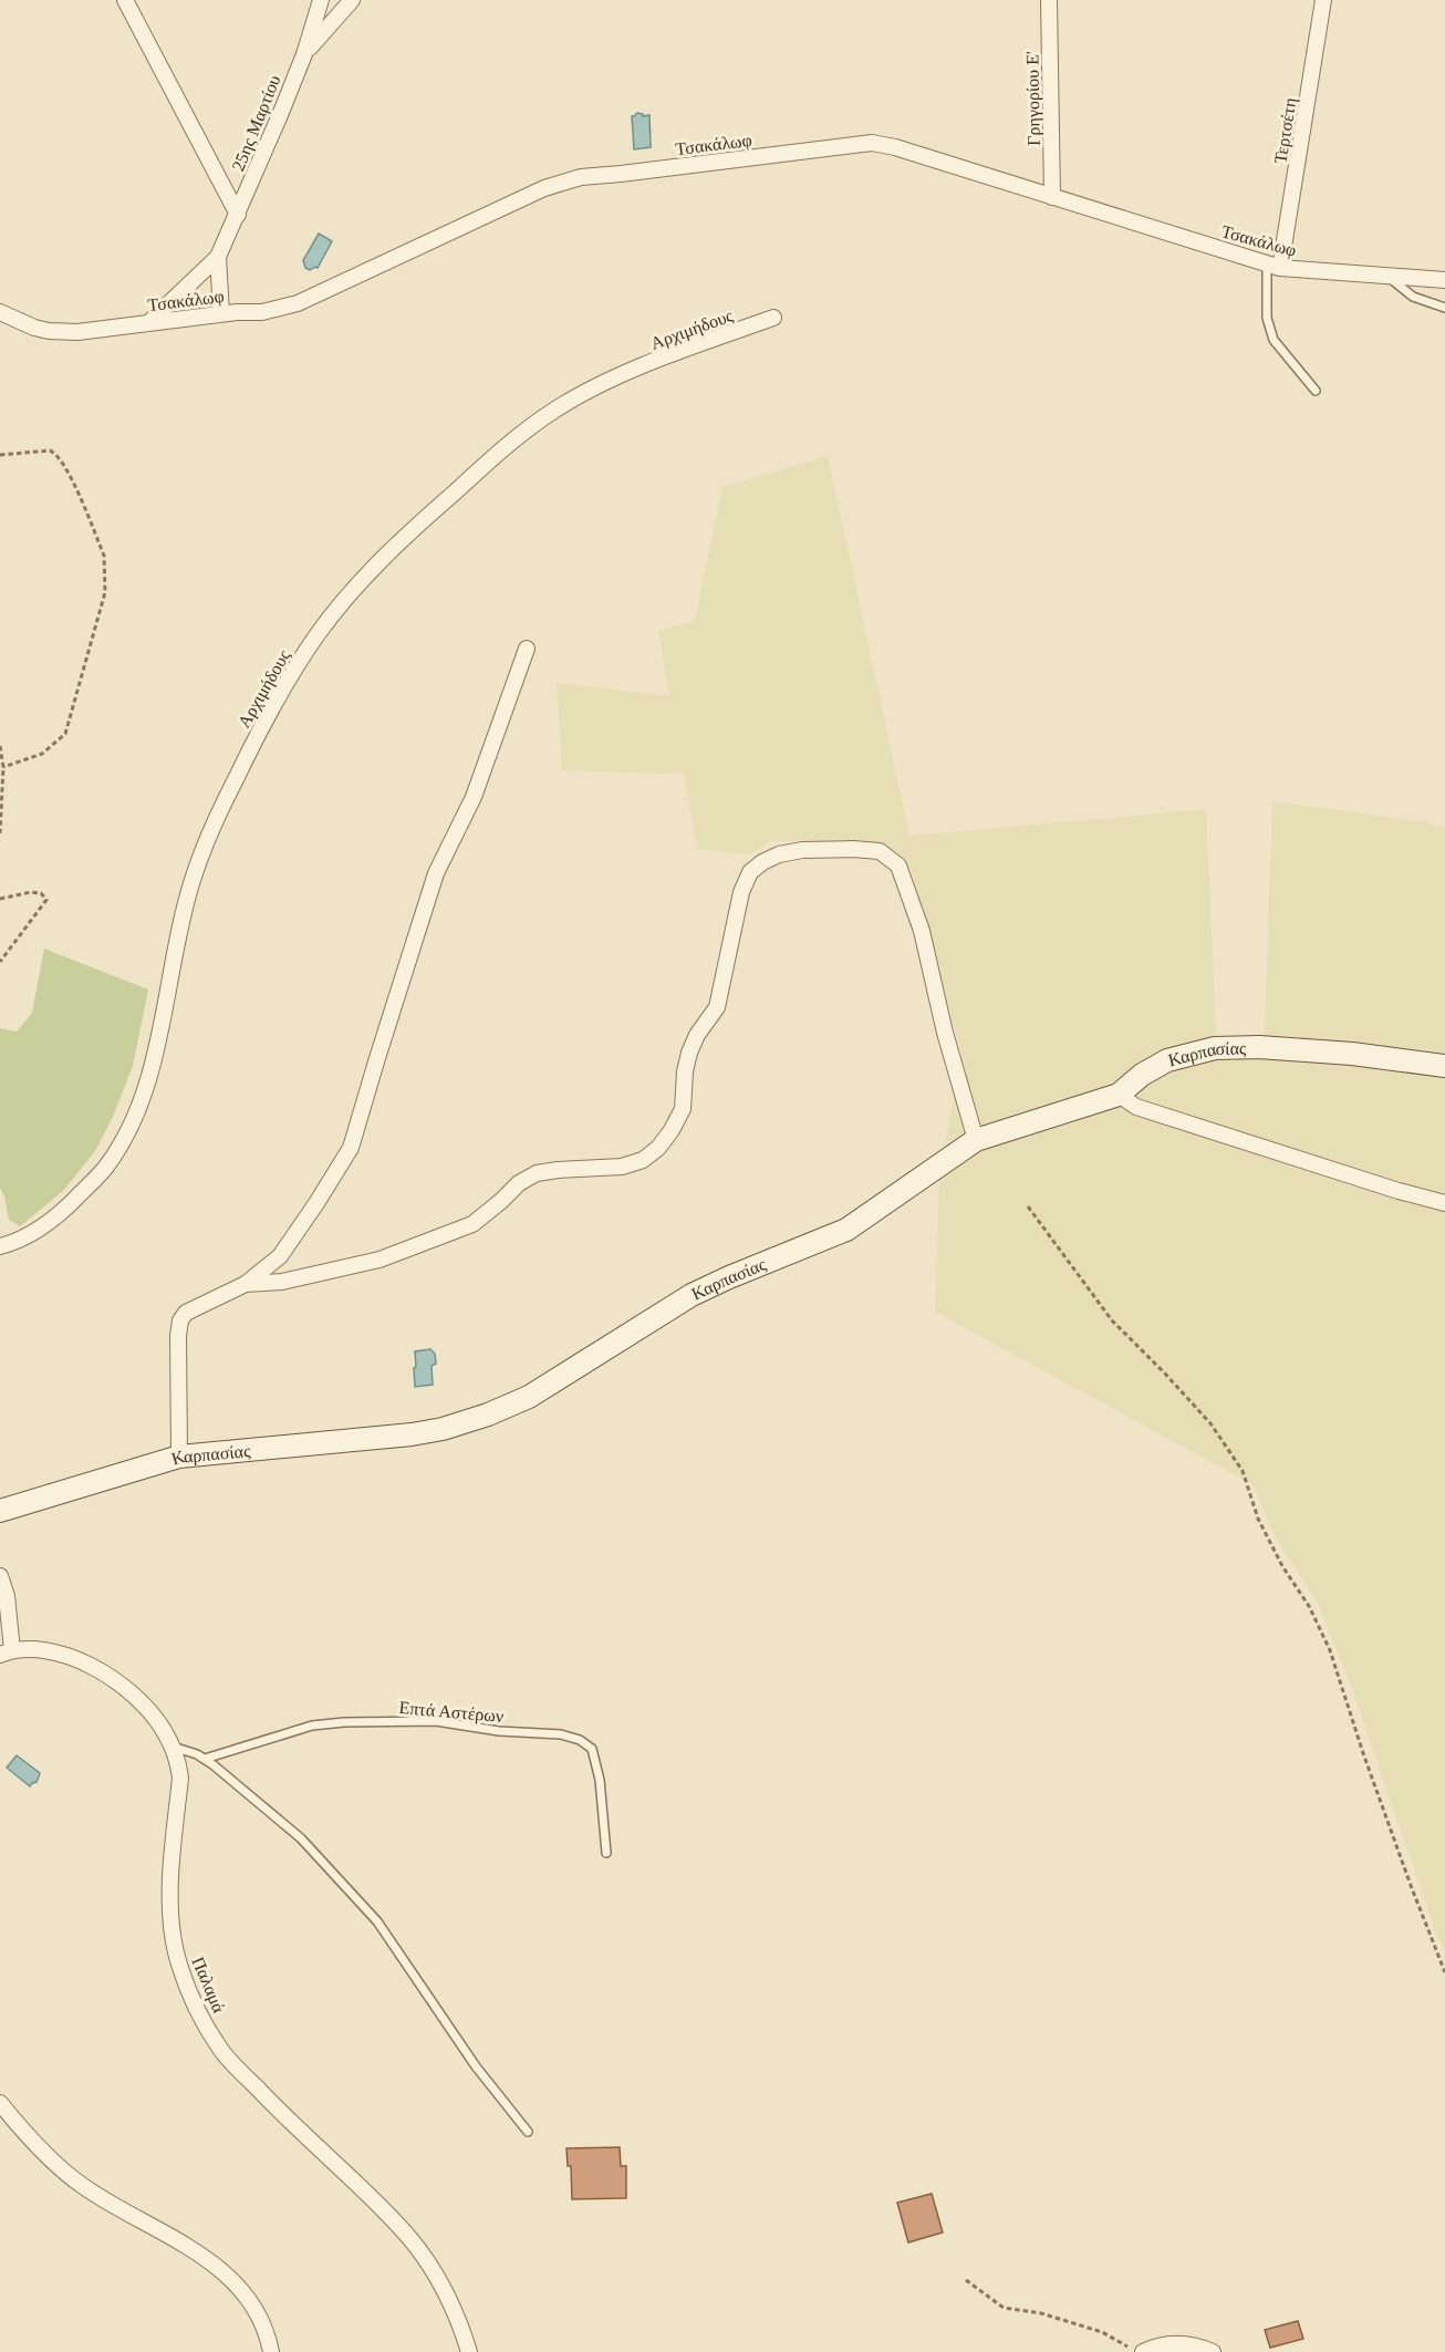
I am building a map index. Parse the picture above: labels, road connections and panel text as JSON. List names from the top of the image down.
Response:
{
  "streets": {
    "street": [
      "Γρηγορίου Ε'",
      "25ης Μαρτίου",
      "Τερτσέτη",
      "Τσακάλωφ",
      "Αρχιμήδους",
      "Καρπασίας",
      "Παλαμά"
    ],
    "lane": ["Επτά Αστέρων"]
  },
  "crossings": [
    ["Γρηγορίου Ε'", "Τσακάλωφ"],
    ["25ης Μαρτίου", "Τσακάλωφ"],
    ["Τερτσέτη", "Τσακάλωφ"]
  ]
}
